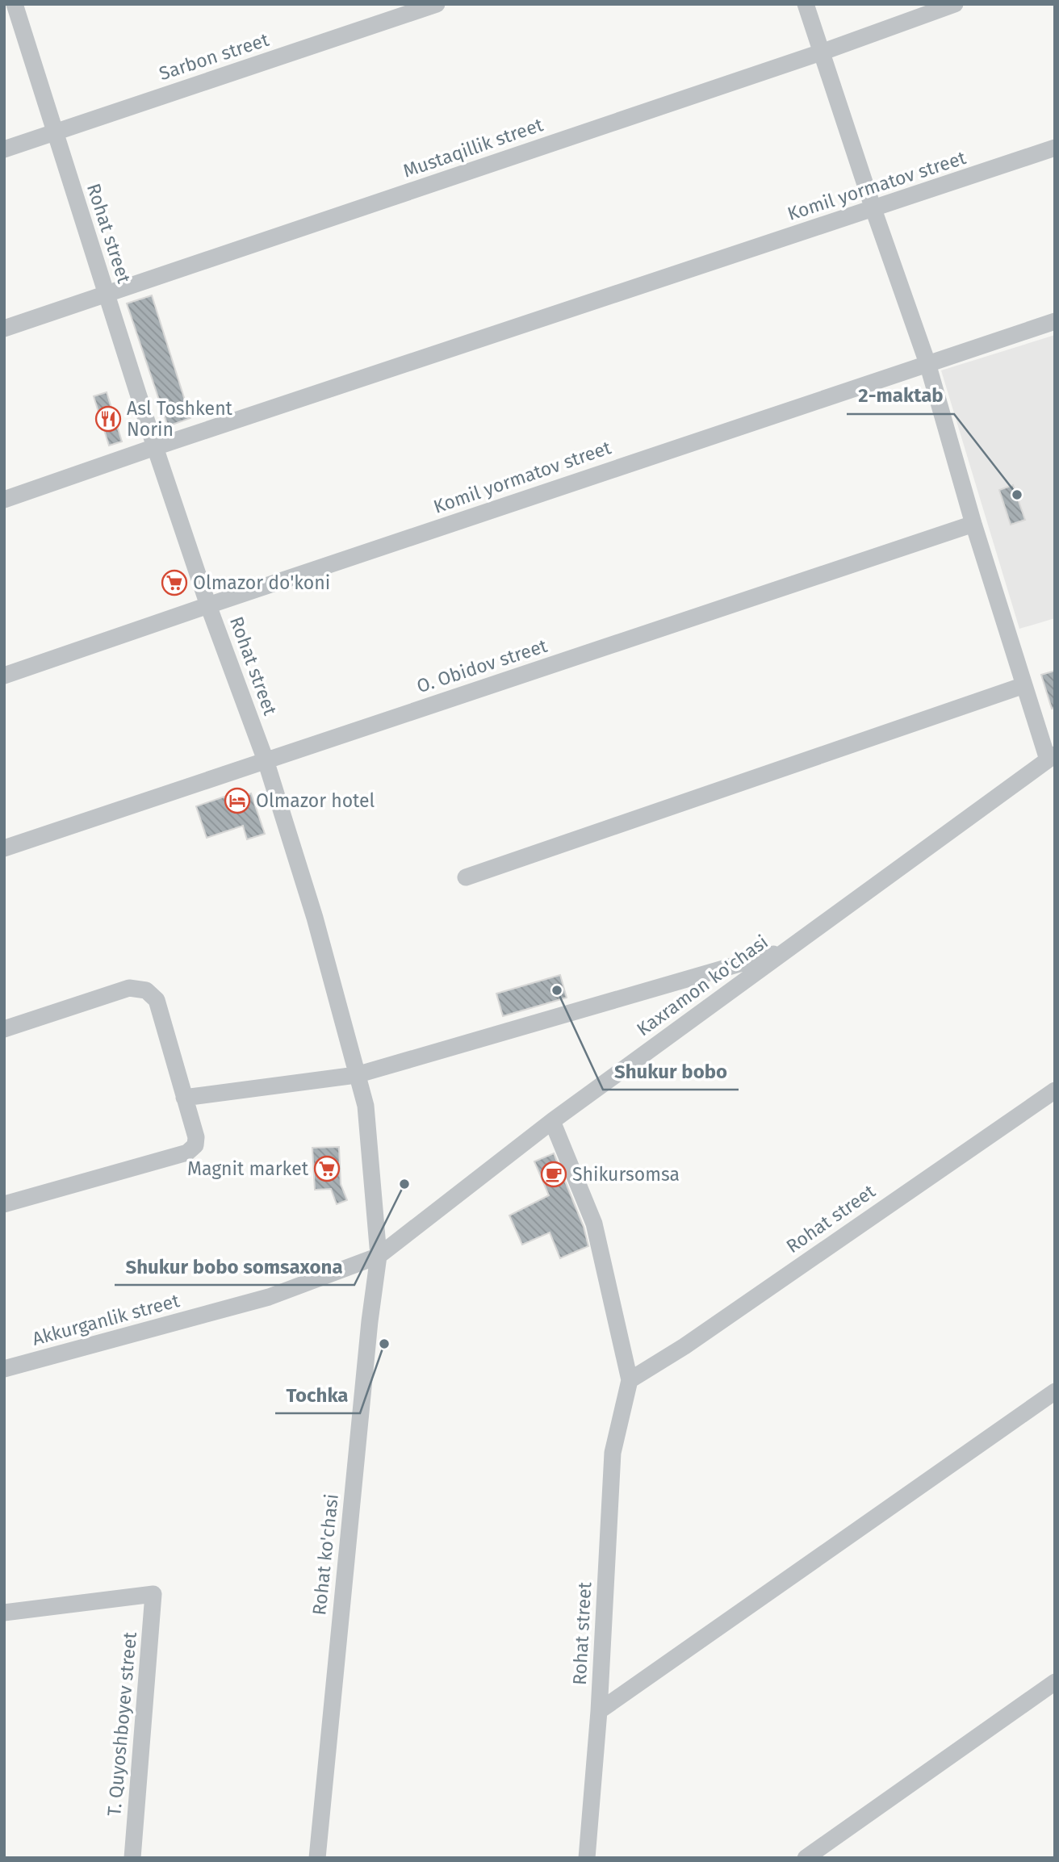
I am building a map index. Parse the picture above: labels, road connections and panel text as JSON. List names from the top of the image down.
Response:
{
  "streets": {
    "street": [
      "Sarbon street",
      "Mustaqillik street",
      "Komil yormatov street",
      "Rohat street",
      "O. Obidov street",
      "Kaxramon ko'chasi",
      "Akkurganlik street",
      "Rohat ko'chasi",
      "T. Quyoshboyev street"
    ]
  },
  "crossings": [
    ["Sarbon street", "Rohat street"],
    ["Mustaqillik street", "Rohat street"],
    ["Komil yormatov street", "Rohat street"],
    ["Rohat street", "O. Obidov street"],
    ["Rohat street", "Kaxramon ko'chasi"],
    ["Rohat street", "Akkurganlik street"],
    ["Rohat street", "Rohat ko'chasi"],
    ["Kaxramon ko'chasi", "Akkurganlik street"],
    ["Kaxramon ko'chasi", "Rohat ko'chasi"],
    ["Akkurganlik street", "Rohat ko'chasi"]
  ],
  "places": {
    "restaurant": ["Asl Toshkent Norin"],
    "other": [
      "2-maktab",
      "Shukur bobo",
      "Shukur bobo somsaxona",
      "Tochka"
    ],
    "supermarket": ["Olmazor do'koni", "Magnit market"],
    "hotel": ["Olmazor hotel"],
    "cafe": ["Shikursomsa"]
  }
}
